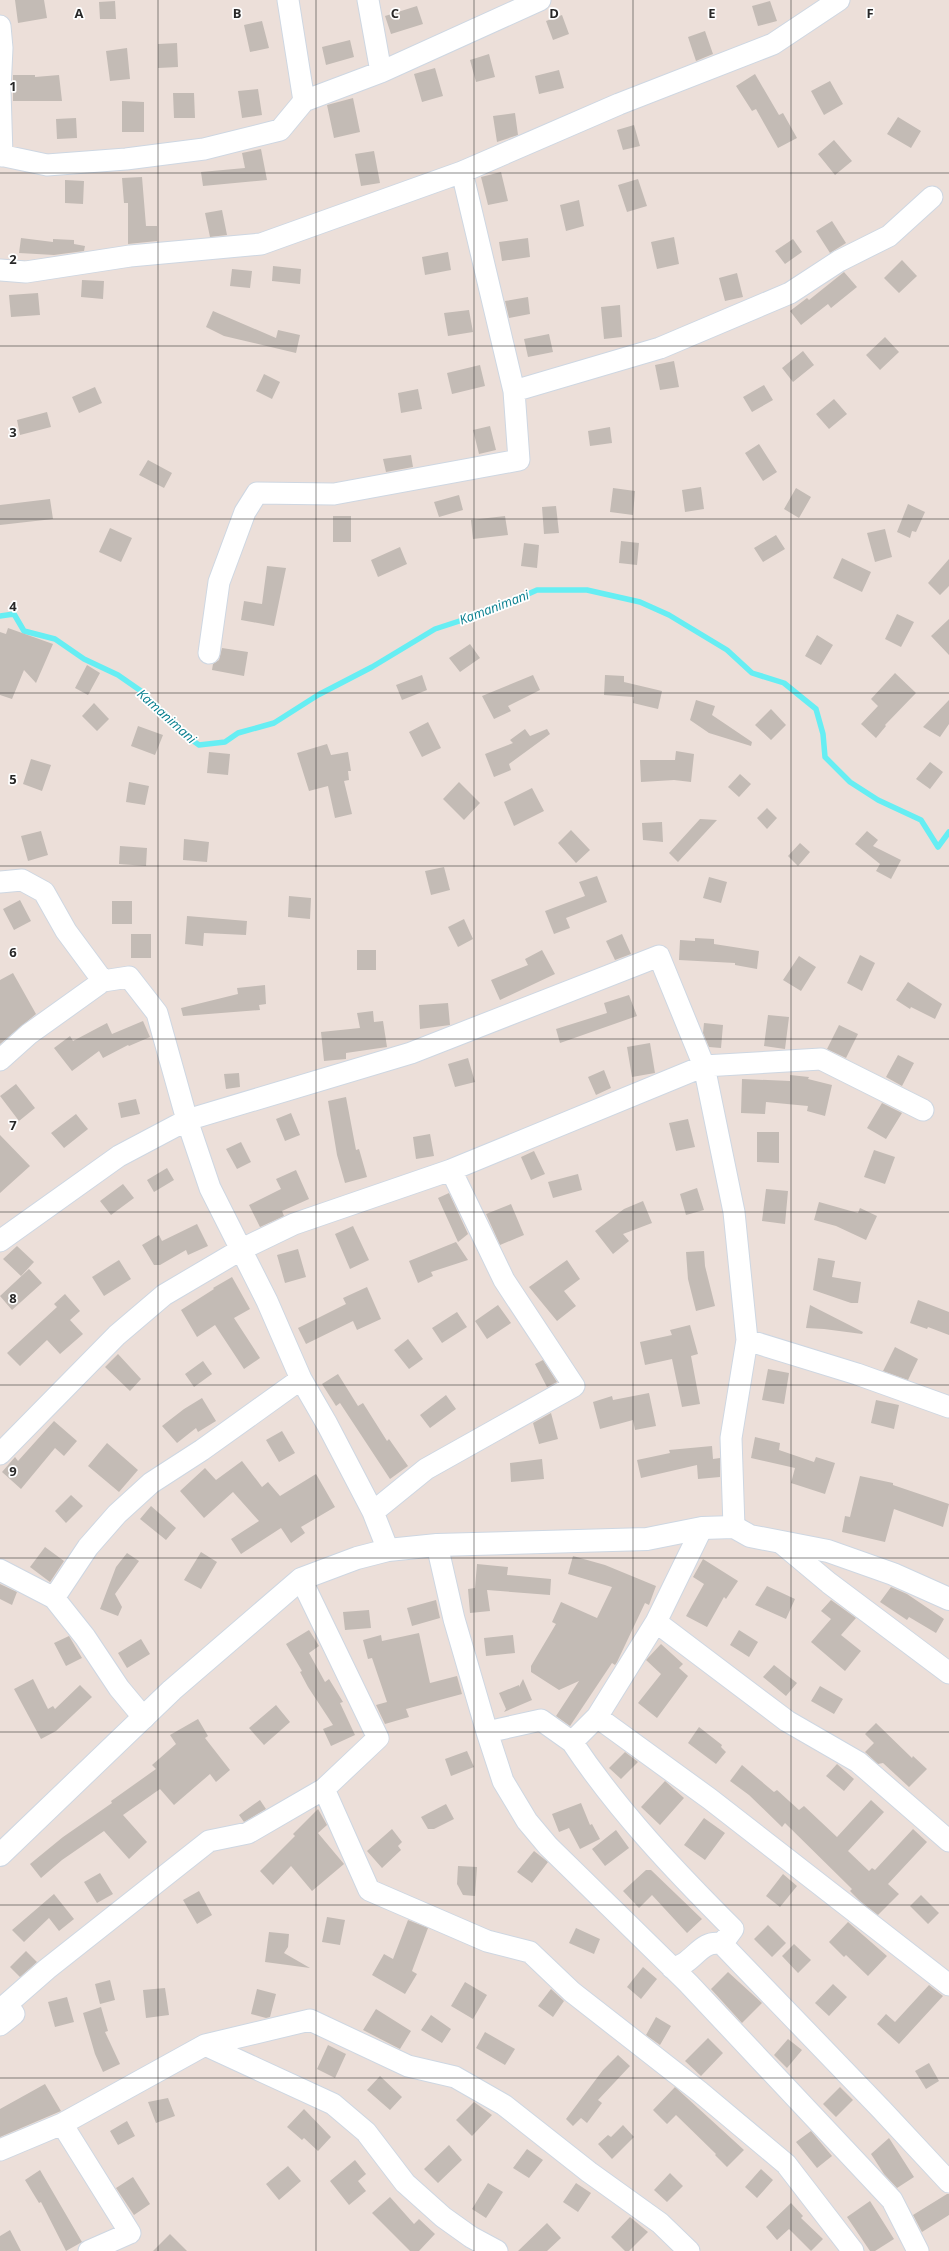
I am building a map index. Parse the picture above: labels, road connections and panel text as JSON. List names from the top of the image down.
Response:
{
  "water": ["Kamanimani"],
  "grid": {
    "columns": [
      "A",
      "B",
      "C",
      "D",
      "E",
      "F"
    ],
    "rows": [
      "1",
      "2",
      "3",
      "4",
      "5",
      "6",
      "7",
      "8",
      "9"
    ]
  }
}
